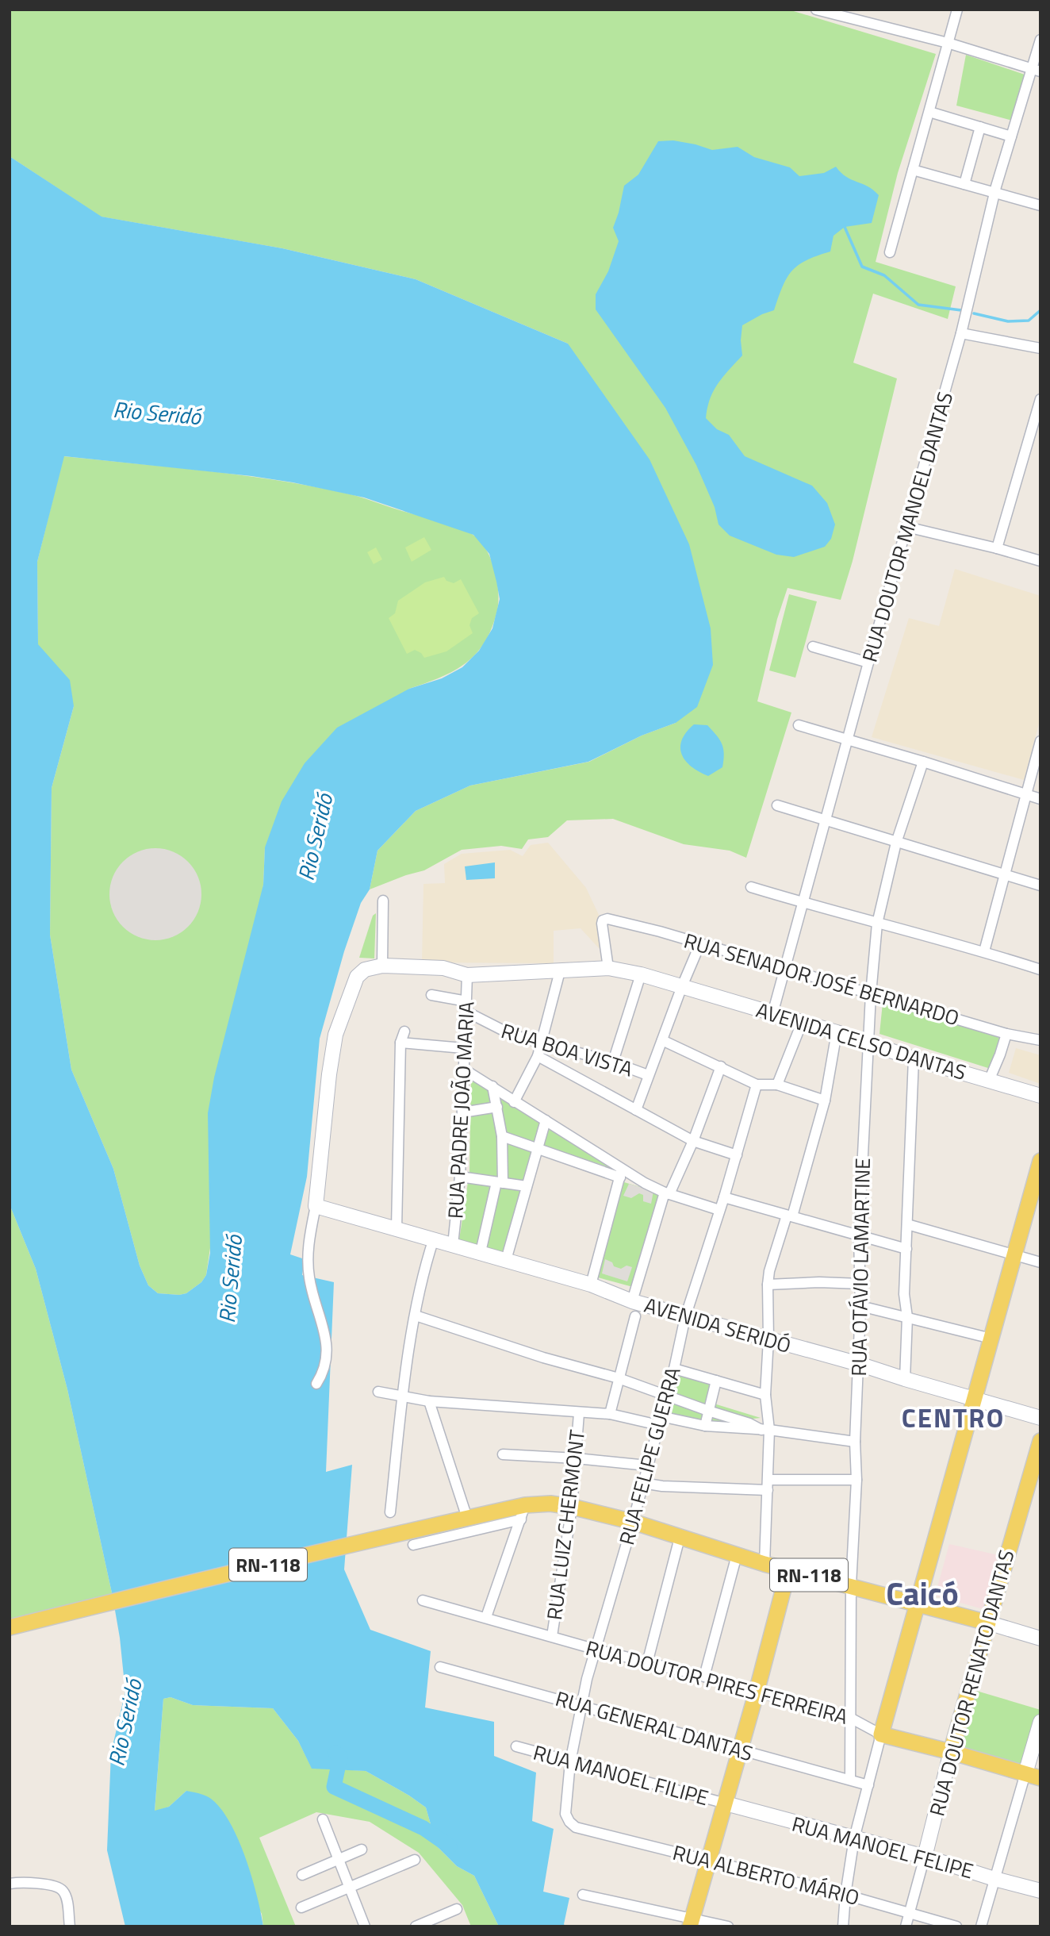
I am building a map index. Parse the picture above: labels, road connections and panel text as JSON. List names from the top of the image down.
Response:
{
  "streets": {
    "main road": [
      "AVENIDA CELSO DANTAS",
      "AVENIDA SERIDÓ",
      "RN-118",
      "RUA DOUTOR PIRES FERREIRA",
      "RUA DOUTOR RENATO DANTAS",
      "RUA MANOEL FELIPE"
    ],
    "street": [
      "RUA DOUTOR MANOEL DANTAS",
      "RUA SENADOR JOSÉ BERNARDO",
      "RUA BOA VISTA",
      "RUA PADRE JOÃO MARIA",
      "RUA OTÁVIO LAMARTINE",
      "RUA FELIPE GUERRA",
      "RUA LUIZ CHERMONT",
      "RUA GENERAL DANTAS",
      "RUA MANOEL FILIPE",
      "RUA ALBERTO MÁRIO"
    ]
  },
  "crossings": [
    ["RUA DOUTOR MANOEL DANTAS", "RUA SENADOR JOSÉ BERNARDO"],
    ["RUA DOUTOR MANOEL DANTAS", "AVENIDA CELSO DANTAS"],
    ["RUA SENADOR JOSÉ BERNARDO", "AVENIDA CELSO DANTAS"],
    ["RUA SENADOR JOSÉ BERNARDO", "RUA OTÁVIO LAMARTINE"],
    ["AVENIDA CELSO DANTAS", "RUA PADRE JOÃO MARIA"],
    ["AVENIDA CELSO DANTAS", "RUA OTÁVIO LAMARTINE"],
    ["RUA BOA VISTA", "RUA PADRE JOÃO MARIA"],
    ["RUA PADRE JOÃO MARIA", "AVENIDA SERIDÓ"],
    ["RUA OTÁVIO LAMARTINE", "AVENIDA SERIDÓ"],
    ["RUA OTÁVIO LAMARTINE", "RN-118"],
    ["RUA OTÁVIO LAMARTINE", "RUA DOUTOR PIRES FERREIRA"],
    ["RUA OTÁVIO LAMARTINE", "RUA GENERAL DANTAS"],
    ["AVENIDA SERIDÓ", "RUA FELIPE GUERRA"],
    ["RUA FELIPE GUERRA", "RN-118"],
    ["RUA FELIPE GUERRA", "RUA DOUTOR PIRES FERREIRA"],
    ["RUA FELIPE GUERRA", "RUA GENERAL DANTAS"],
    ["RUA FELIPE GUERRA", "RUA MANOEL FILIPE"],
    ["RUA FELIPE GUERRA", "RUA ALBERTO MÁRIO"],
    ["RUA LUIZ CHERMONT", "RN-118"],
    ["RUA LUIZ CHERMONT", "RUA DOUTOR PIRES FERREIRA"],
    ["RN-118", "RUA DOUTOR PIRES FERREIRA"],
    ["RN-118", "RUA DOUTOR RENATO DANTAS"],
    ["RN-118", "RUA GENERAL DANTAS"],
    ["RN-118", "RUA MANOEL FILIPE"],
    ["RN-118", "RUA MANOEL FELIPE"],
    ["RN-118", "RUA ALBERTO MÁRIO"],
    ["RUA DOUTOR PIRES FERREIRA", "RUA DOUTOR RENATO DANTAS"],
    ["RUA DOUTOR RENATO DANTAS", "RUA MANOEL FELIPE"],
    ["RUA DOUTOR RENATO DANTAS", "RUA ALBERTO MÁRIO"],
    ["RUA MANOEL FILIPE", "RUA MANOEL FELIPE"]
  ],
  "districts": ["CENTRO", "Caicó"],
  "water": ["Rio Seridó"]
}
